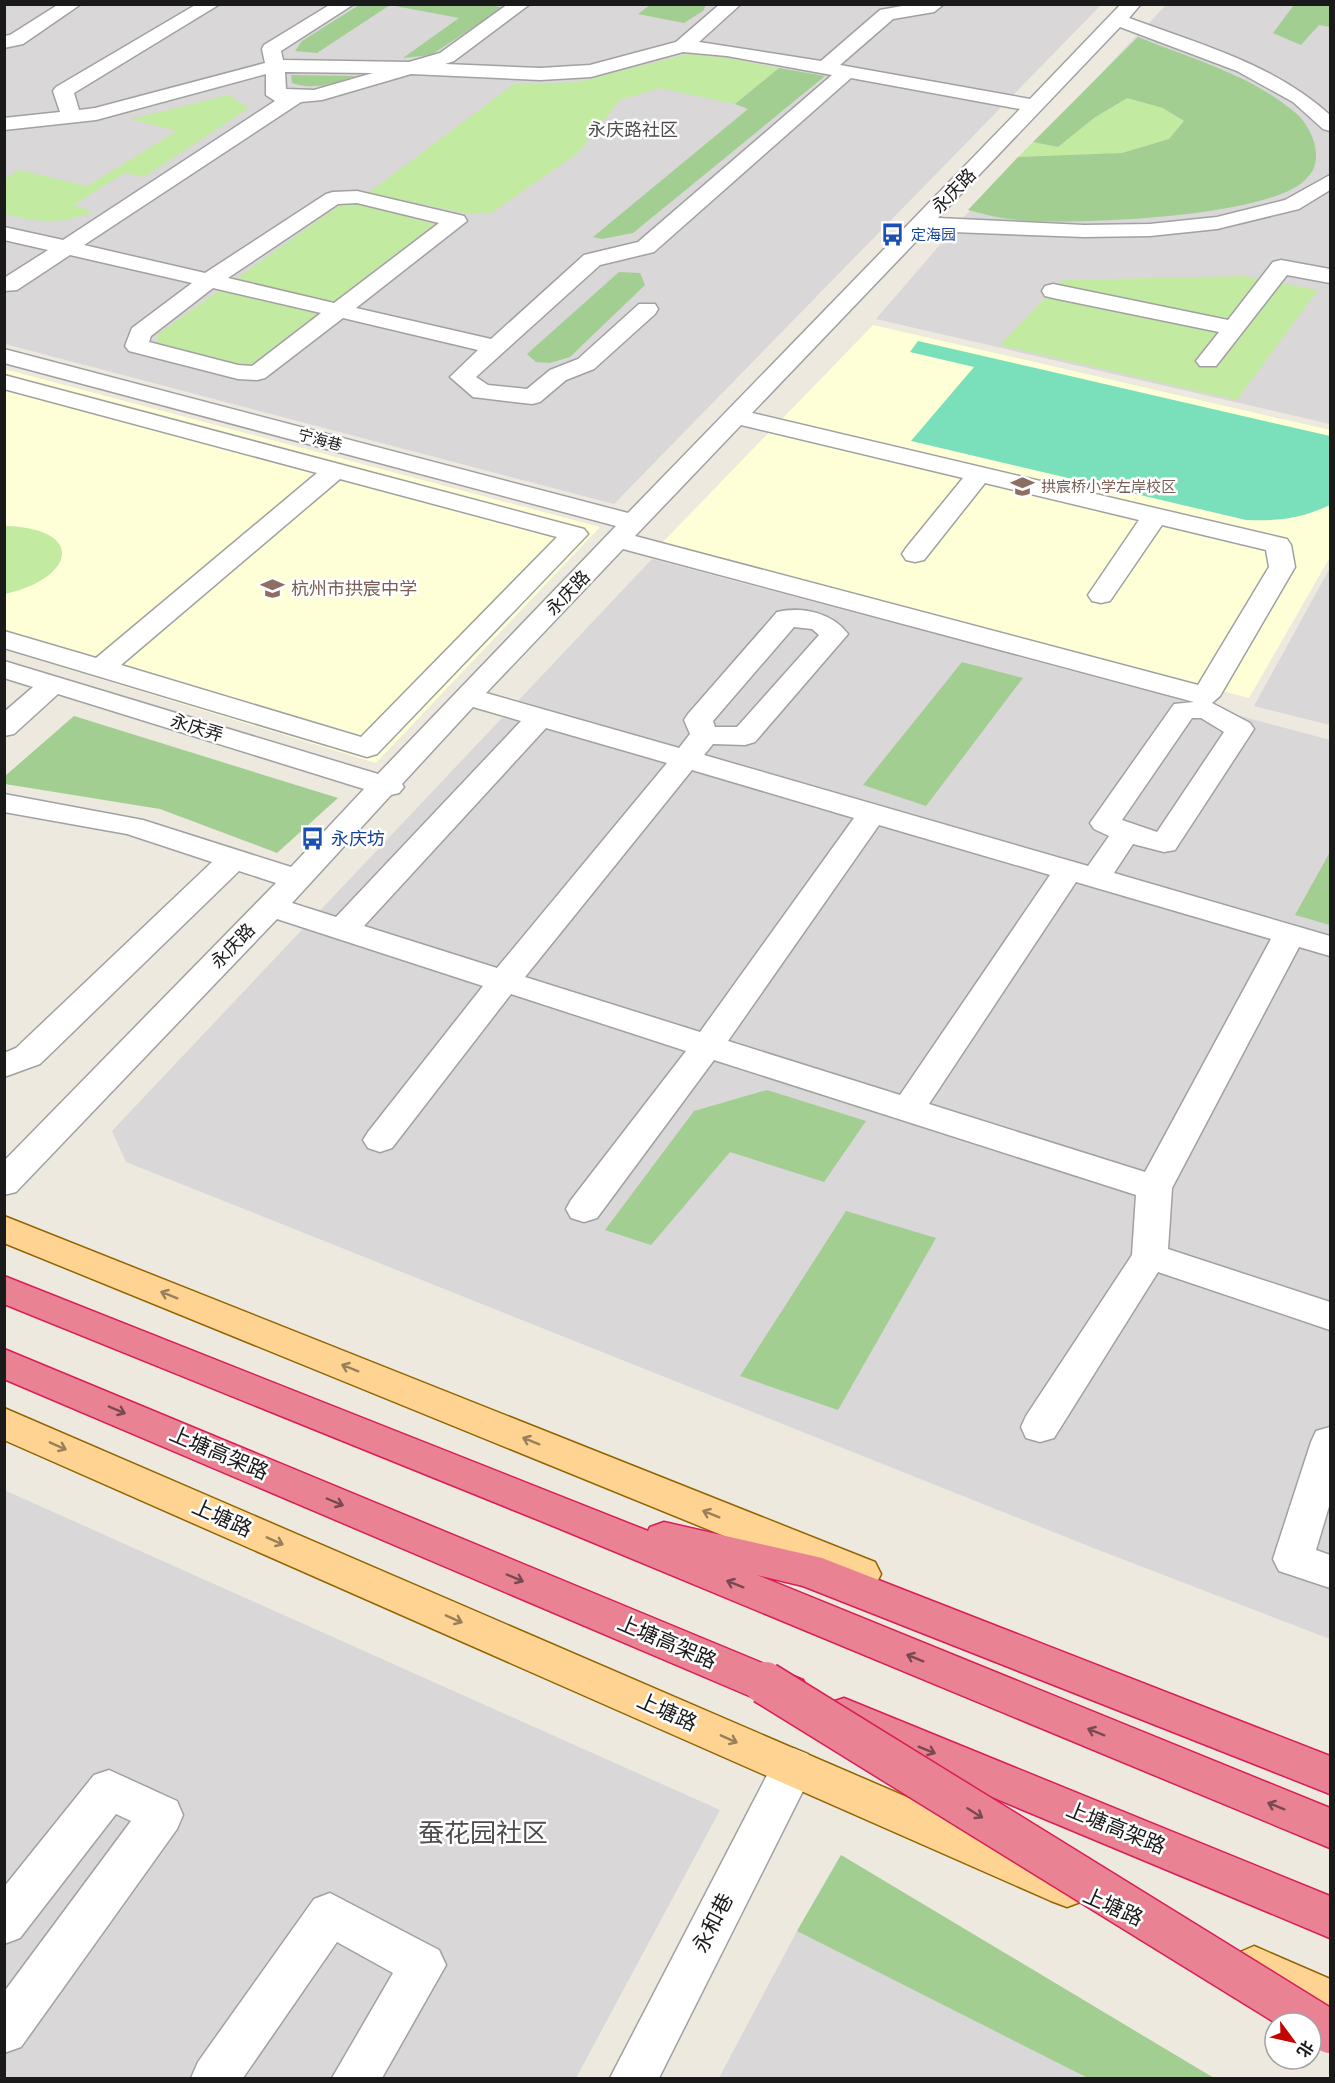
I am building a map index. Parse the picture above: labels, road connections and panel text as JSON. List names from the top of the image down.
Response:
{
  "streets": {
    "highway": ["上塘高架路"],
    "main road": ["上塘路"],
    "street": [
      "永庆路",
      "宁海巷",
      "永庆弄",
      "永和巷"
    ]
  },
  "crossings": [
    ["永庆路", "宁海巷"],
    ["永庆路", "永庆弄"],
    ["上塘路", "永和巷"]
  ],
  "districts": ["永庆路社区", "蚕花园社区"],
  "places": {
    "bus stop": ["定海园", "永庆坊"],
    "school or university": ["拱宸桥小学左岸校区", "杭州市拱宸中学"]
  },
  "north": "bottom right"
}
